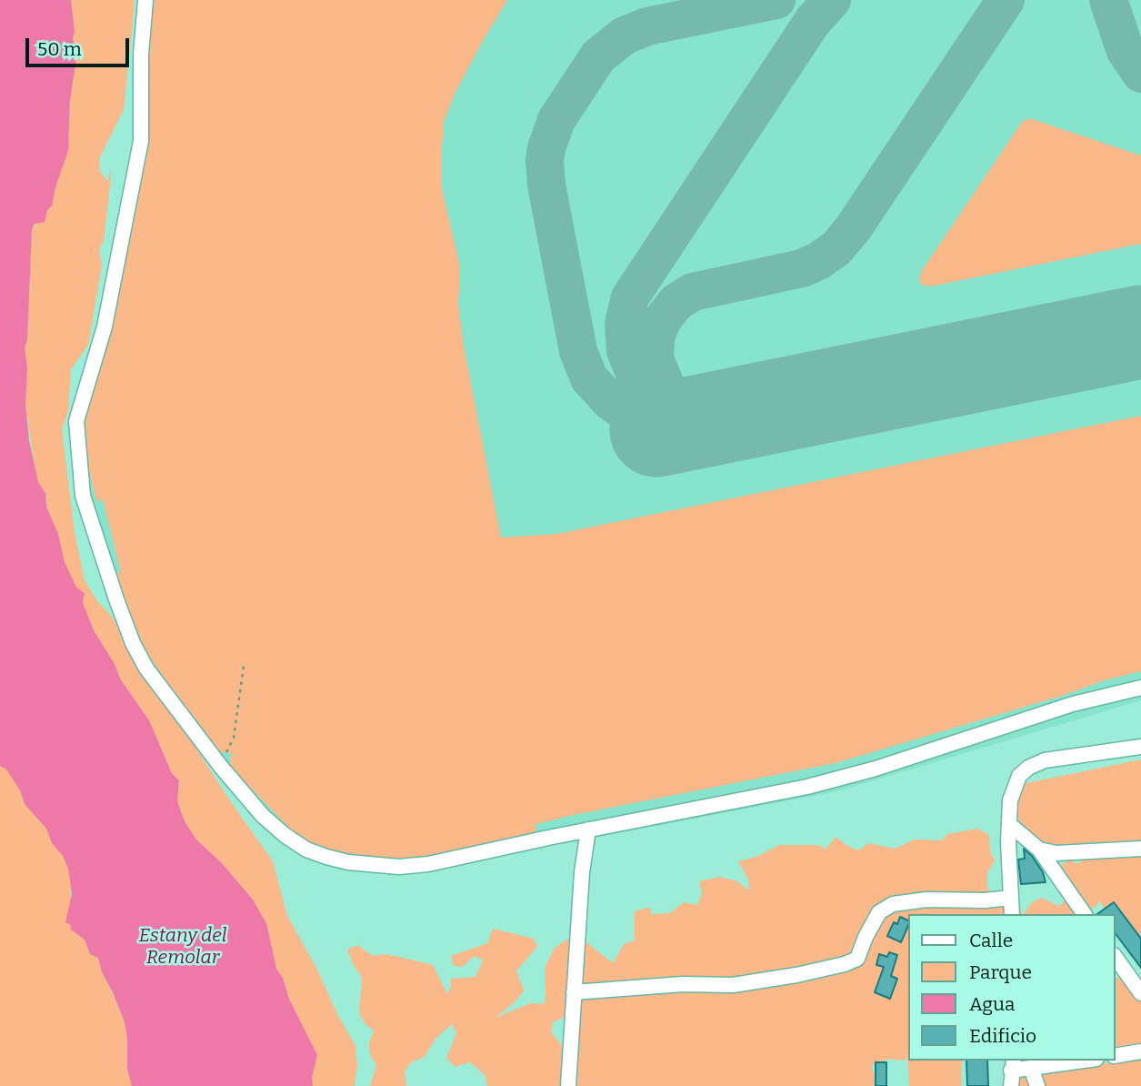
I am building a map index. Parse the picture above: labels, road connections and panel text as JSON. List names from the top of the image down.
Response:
{
  "water": ["Estany del Remolar"],
  "legend": [
    "Calle",
    "Parque",
    "Agua",
    "Edificio"
  ],
  "scale_bar": "50 m"
}
